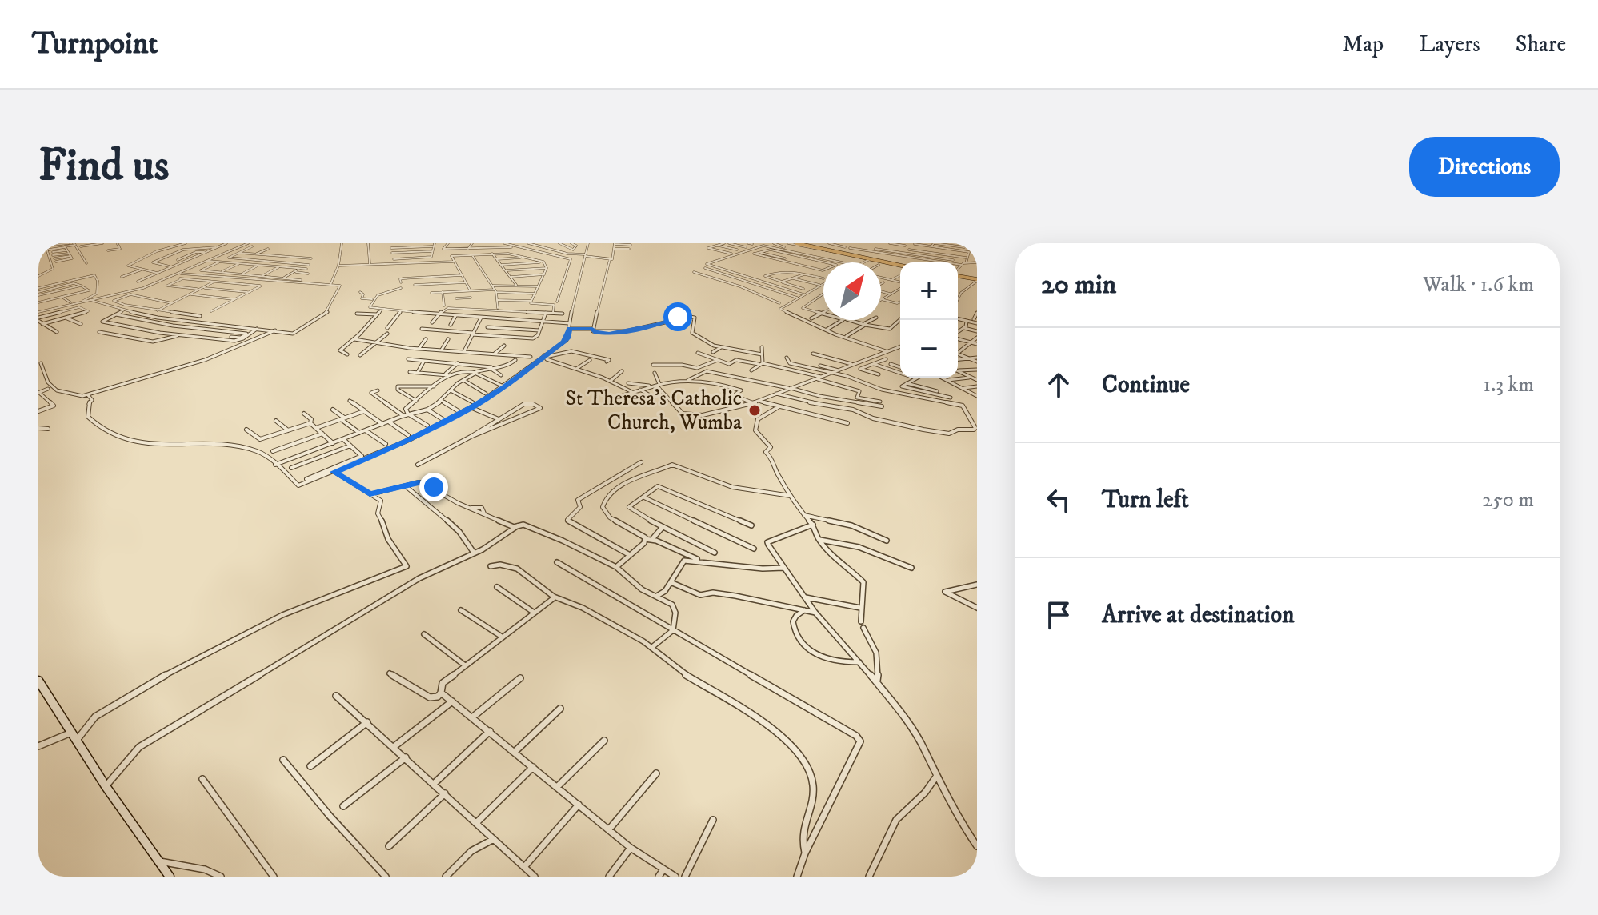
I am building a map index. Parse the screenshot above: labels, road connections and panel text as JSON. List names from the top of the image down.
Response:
{
  "places": ["St Theresa's Catholic Church, Wumba"],
  "north": "top right",
  "page": {
    "header": "Turnpoint",
    "nav": ["Map", "Layers", "Share"],
    "buttons": "Directions",
    "title": "Find us",
    "heading": ["20 min", "Walk · 1.6 km"],
    "map_buttons": ["+", "−"],
    "list": [
      ["Continue", "1.3 km"],
      ["Turn left", "250 m"],
      "Arrive at destination"
    ]
  }
}
